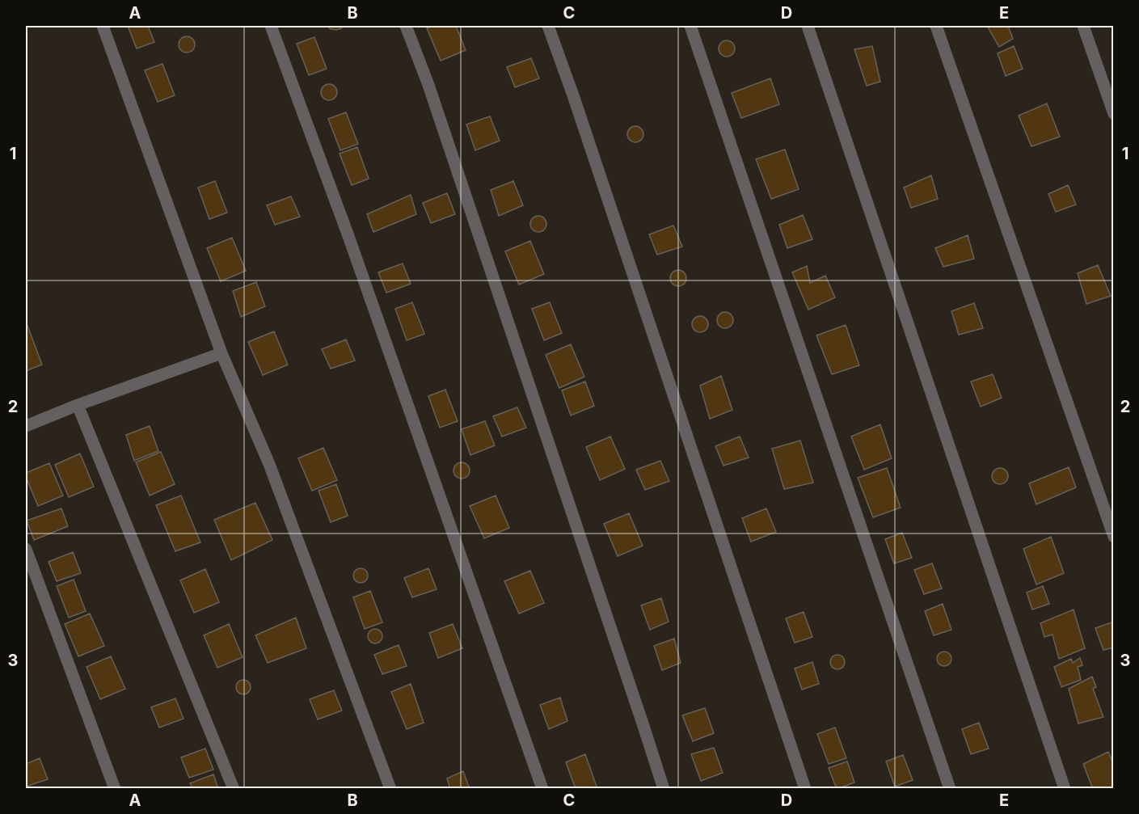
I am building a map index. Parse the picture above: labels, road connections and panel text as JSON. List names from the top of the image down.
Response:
{
  "grid": {
    "columns": [
      "A",
      "B",
      "C",
      "D",
      "E"
    ],
    "rows": ["1", "2", "3"]
  }
}
